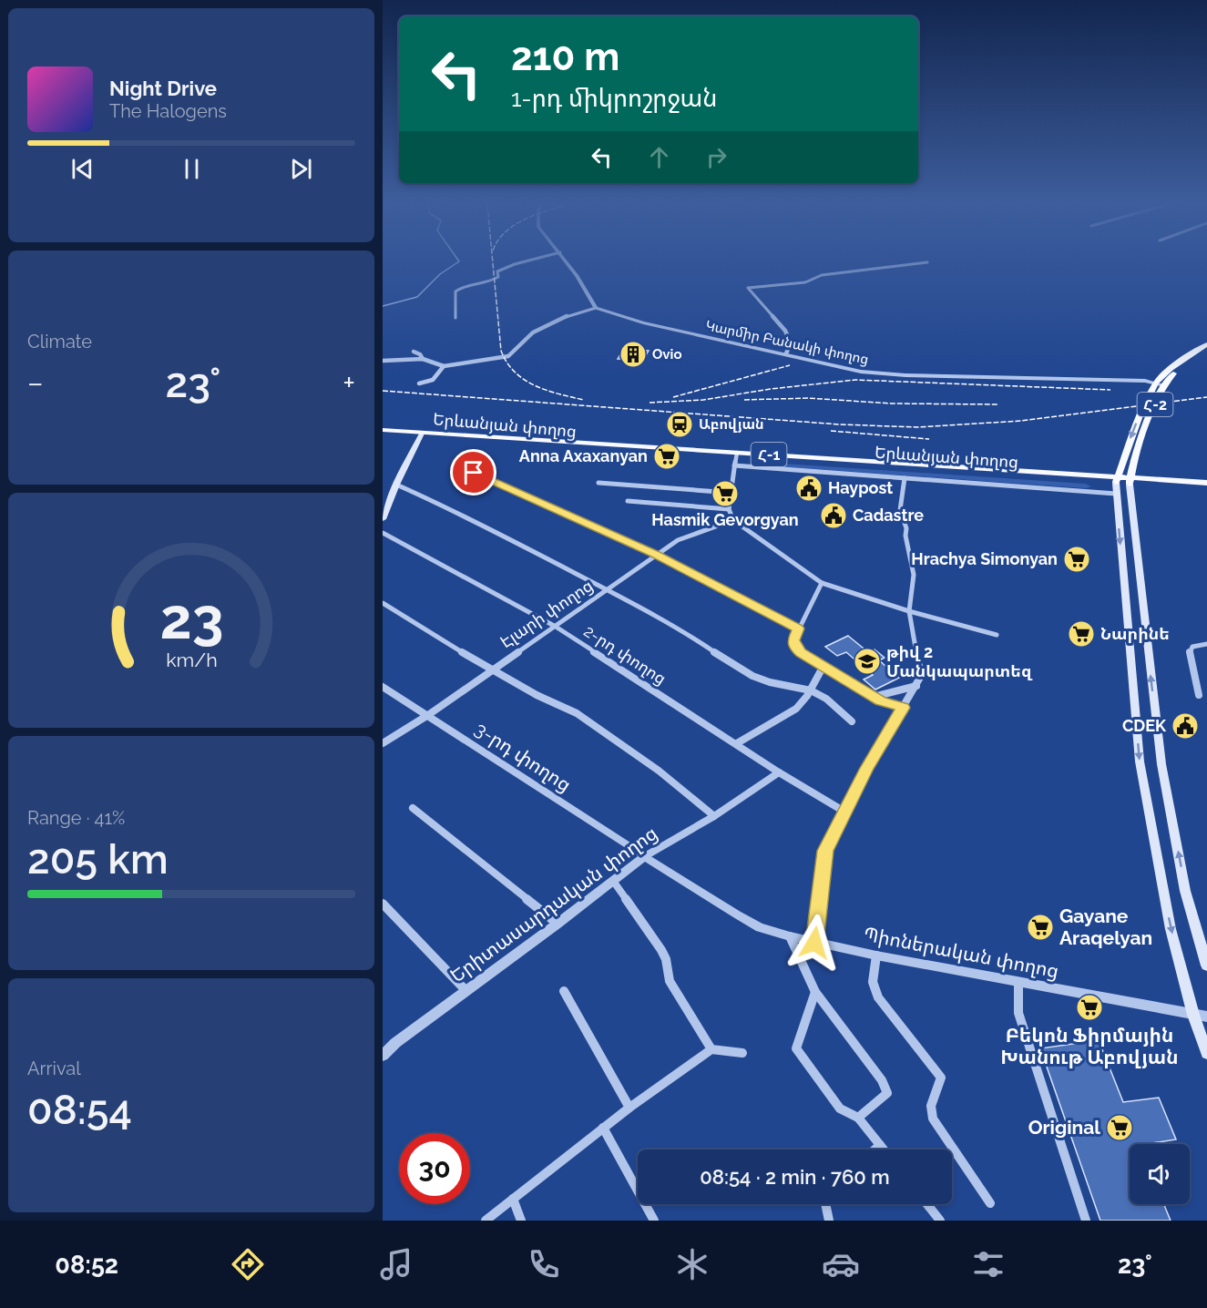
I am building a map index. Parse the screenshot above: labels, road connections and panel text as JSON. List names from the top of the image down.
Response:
{
  "streets": {
    "main road": ["Հ-2", "Երևանյան փողոց", "Հ-1"],
    "street": [
      "Կարմիր Բանակի փողոց",
      "Էլարի փողոց",
      "2-րդ փողոց",
      "3-րդ փողոց",
      "Երիտասարդական փողոց",
      "Պիոներական փողոց"
    ]
  },
  "crossings": [
    ["Կարմիր Բանակի փողոց", "Հ-2"],
    ["Հ-2", "Երևանյան փողոց"],
    ["Հ-2", "Հ-1"],
    ["Երևանյան փողոց", "Հ-1"],
    ["Էլարի փողոց", "2-րդ փողոց"],
    ["Էլարի փողոց", "3-րդ փողոց"],
    ["2-րդ փողոց", "Երիտասարդական փողոց"],
    ["3-րդ փողոց", "Երիտասարդական փողոց"],
    ["3-րդ փողոց", "Պիոներական փողոց"],
    ["Երիտասարդական փողոց", "Պիոներական փողոց"]
  ],
  "places": {
    "building": ["Ovio"],
    "station": ["Աբովյան"],
    "supermarket": [
      "Anna Axaxanyan",
      "Hasmik Gevorgyan",
      "Hrachya Simonyan",
      "Նարինե",
      "Gayane Araqelyan",
      "Բեկոն Ֆիրմային Խանութ Աբովյան",
      "Original"
    ],
    "public building": ["Haypost", "Cadastre", "CDEK"],
    "school or university": ["թիվ 2 Մանկապարտեզ"]
  },
  "page": {
    "turn": ["210 m", "1-րդ միկրոշրջան"],
    "song": ["Night Drive", "The Halogens"],
    "tile": [
      "Climate",
      ["Range · 41%", "205 km"],
      ["Arrival", "08:54"]
    ],
    "heat": ["−", "23°", "+"],
    "limit": "30",
    "trip": "08:54 · 2 min · 760 m",
    "tabs": ["08:52", "23°"],
    "gauge": ["23", "km/h"]
  }
}
